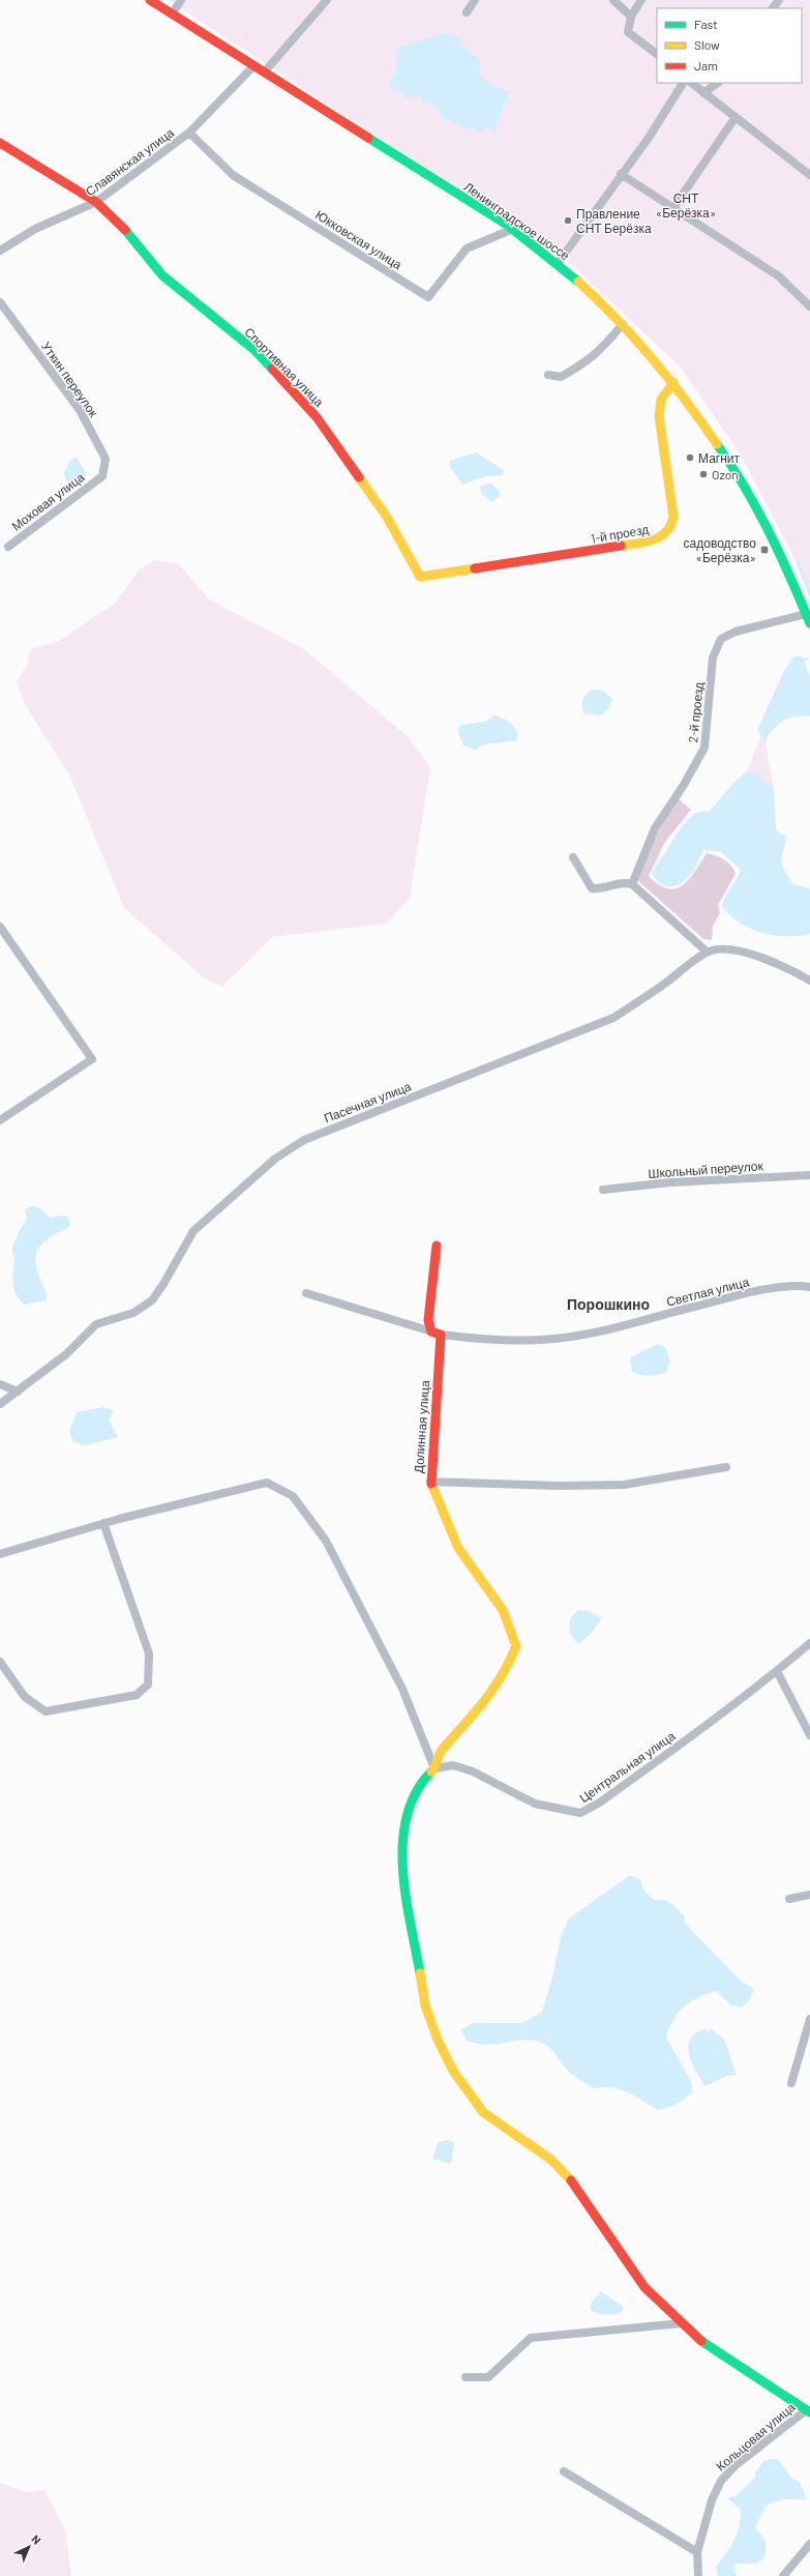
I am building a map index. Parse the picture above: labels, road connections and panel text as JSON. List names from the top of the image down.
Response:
{
  "streets": {
    "street": [
      "Славянская улица",
      "Ленинградское шоссе",
      "Юкковская улица",
      "Спортивная улица",
      "Уткин переулок",
      "Моховая улица",
      "1-й проезд",
      "2-й проезд",
      "Пасечная улица",
      "Школьный переулок",
      "Светлая улица",
      "Долинная улица",
      "Центральная улица",
      "Кольцовая улица"
    ]
  },
  "crossings": [
    ["Славянская улица", "Ленинградское шоссе"],
    ["Славянская улица", "Юкковская улица"],
    ["Славянская улица", "Спортивная улица"],
    ["Ленинградское шоссе", "Юкковская улица"],
    ["Ленинградское шоссе", "1-й проезд"],
    ["Ленинградское шоссе", "2-й проезд"],
    ["Спортивная улица", "1-й проезд"],
    ["Уткин переулок", "Моховая улица"],
    ["Светлая улица", "Долинная улица"],
    ["Долинная улица", "Центральная улица"]
  ],
  "districts": ["Порошкино"],
  "parks": ["СНТ «Берёзка»"],
  "places": {
    "other": ["Правление СНТ Берёзка", "Магнит", "Ozon"],
    "transit": ["садоводство «Берёзка»"]
  },
  "legend": ["Fast", "Slow", "Jam"],
  "north": "top right"
}
